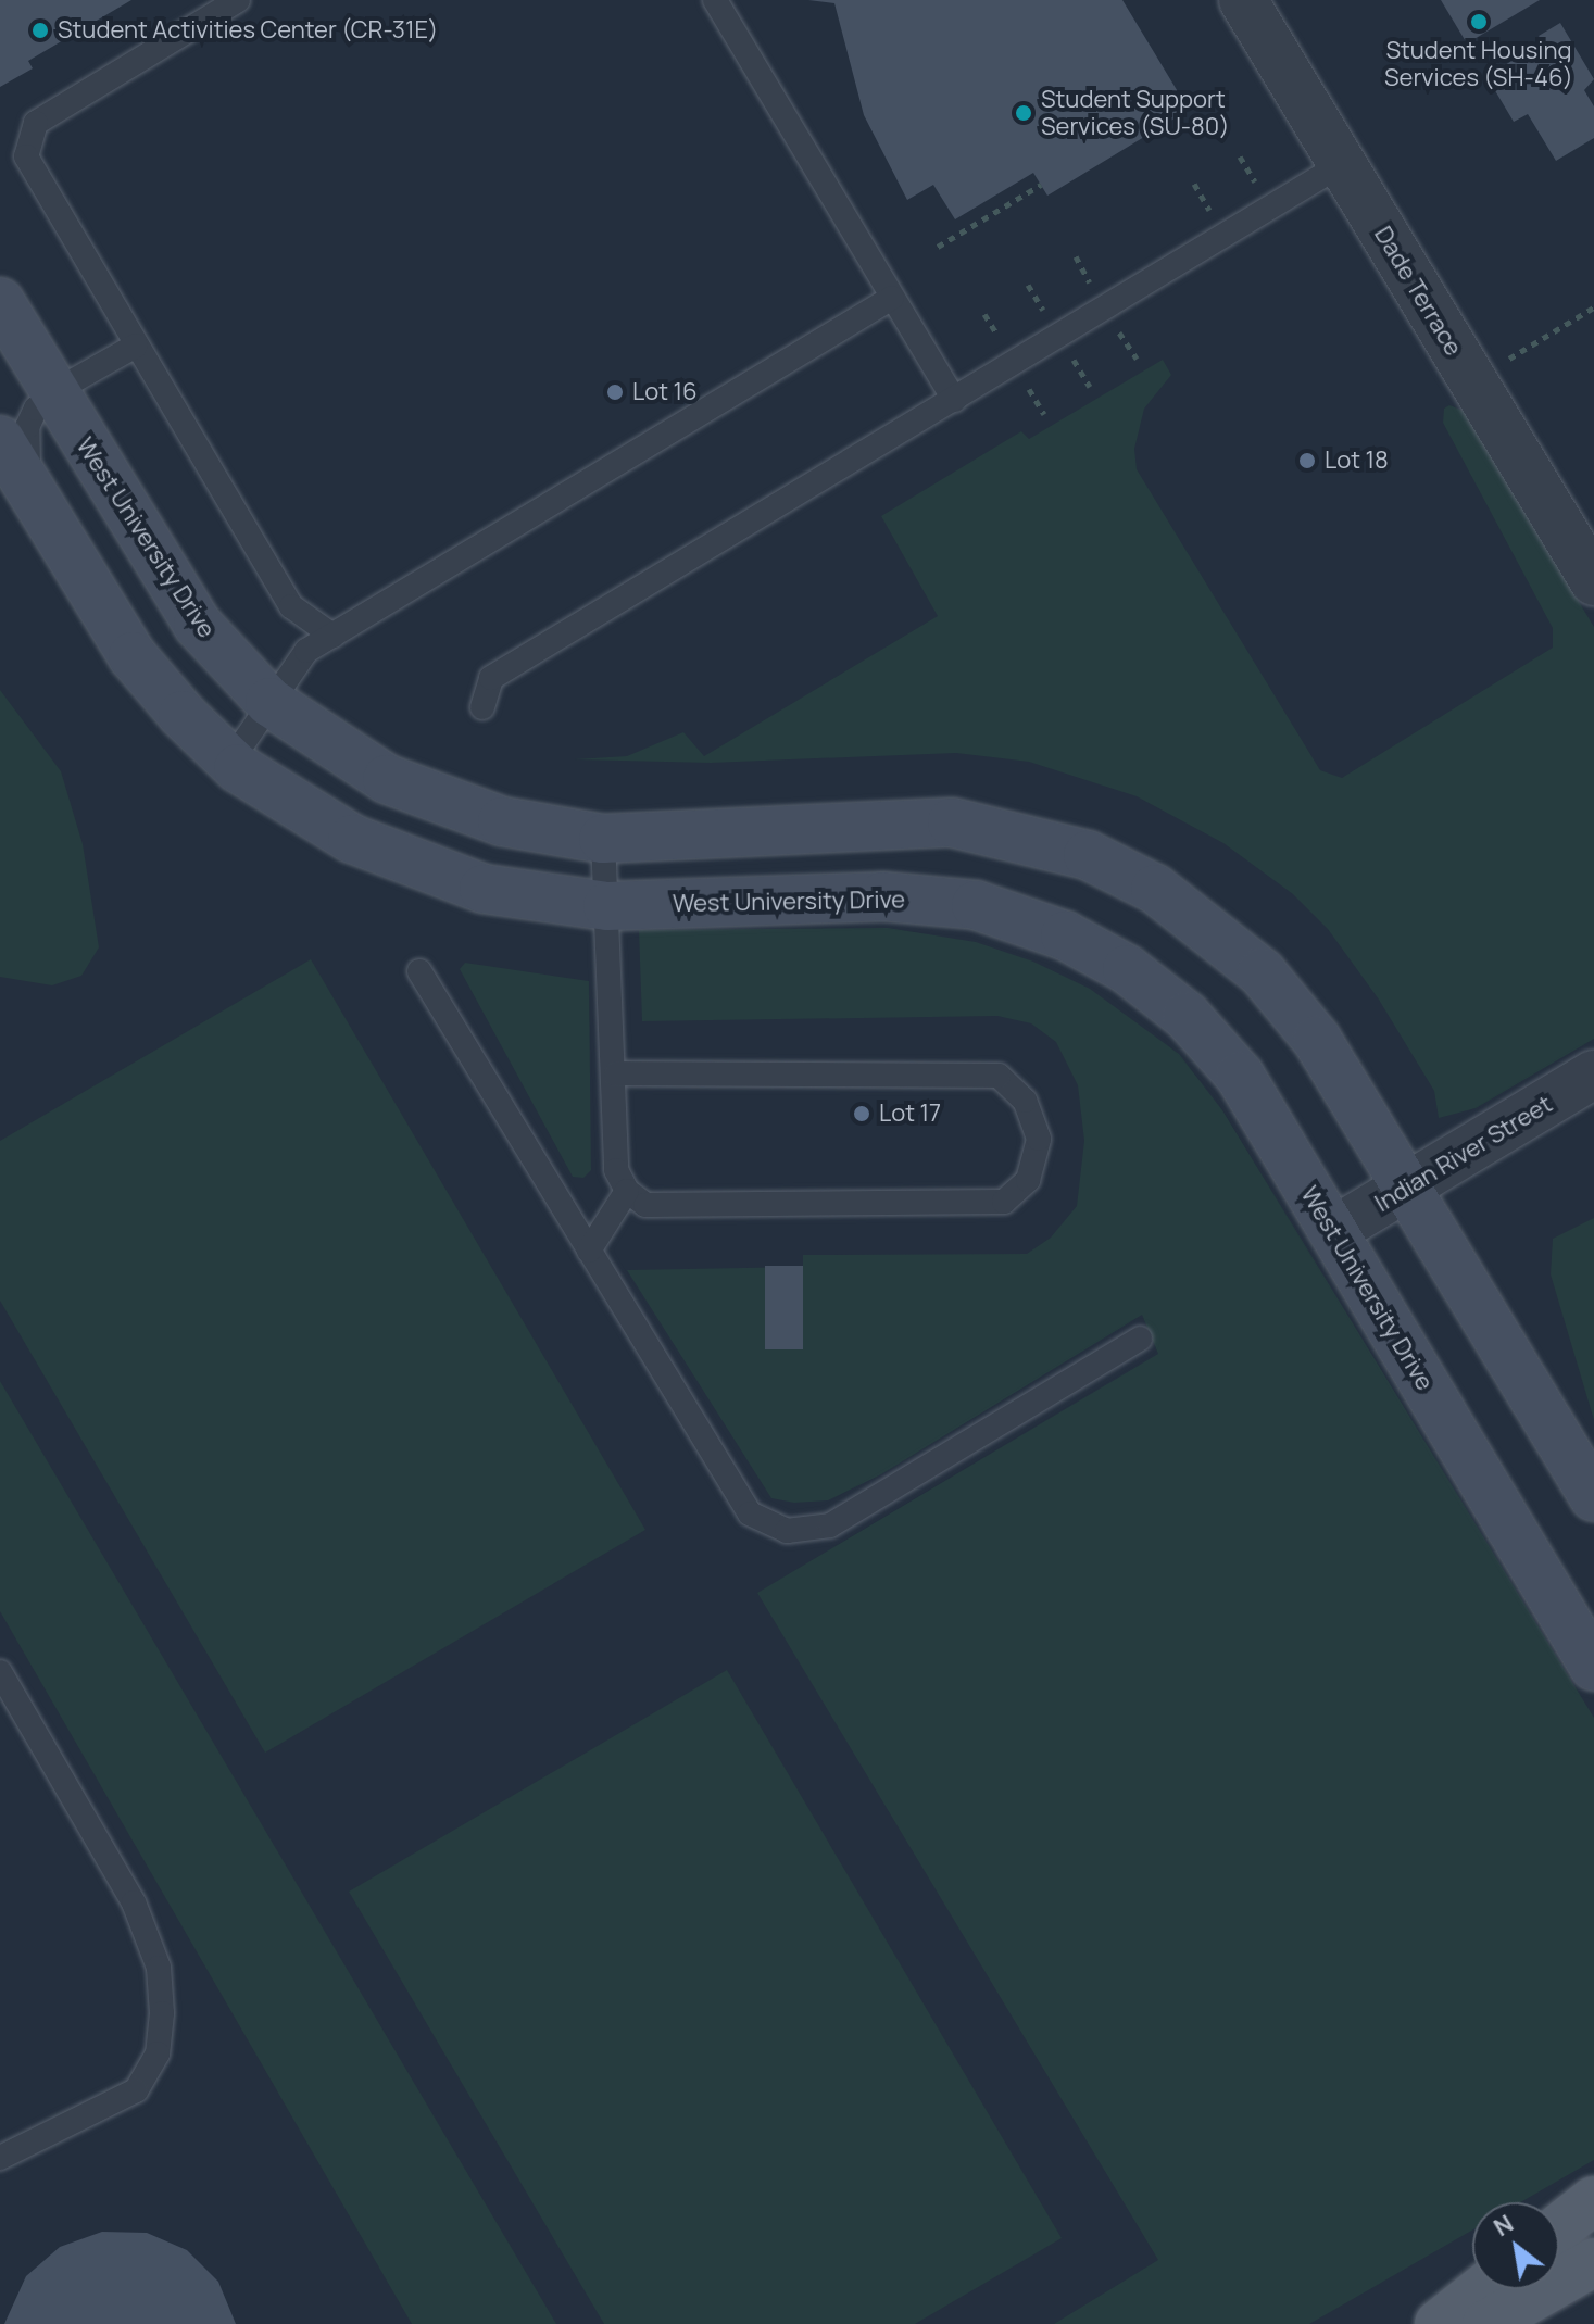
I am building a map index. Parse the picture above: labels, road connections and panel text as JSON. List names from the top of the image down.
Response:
{
  "streets": {
    "street": ["Dade Terrace", "West University Drive", "Indian River Street"]
  },
  "crossings": [
    ["West University Drive", "Indian River Street"]
  ],
  "places": [
    "Student Housing Services (SH-46)",
    "Student Activities Center (CR-31E)",
    "Student Support Services (SU-80)",
    "Lot 16",
    "Lot 18",
    "Lot 17"
  ],
  "north": "top left"
}
